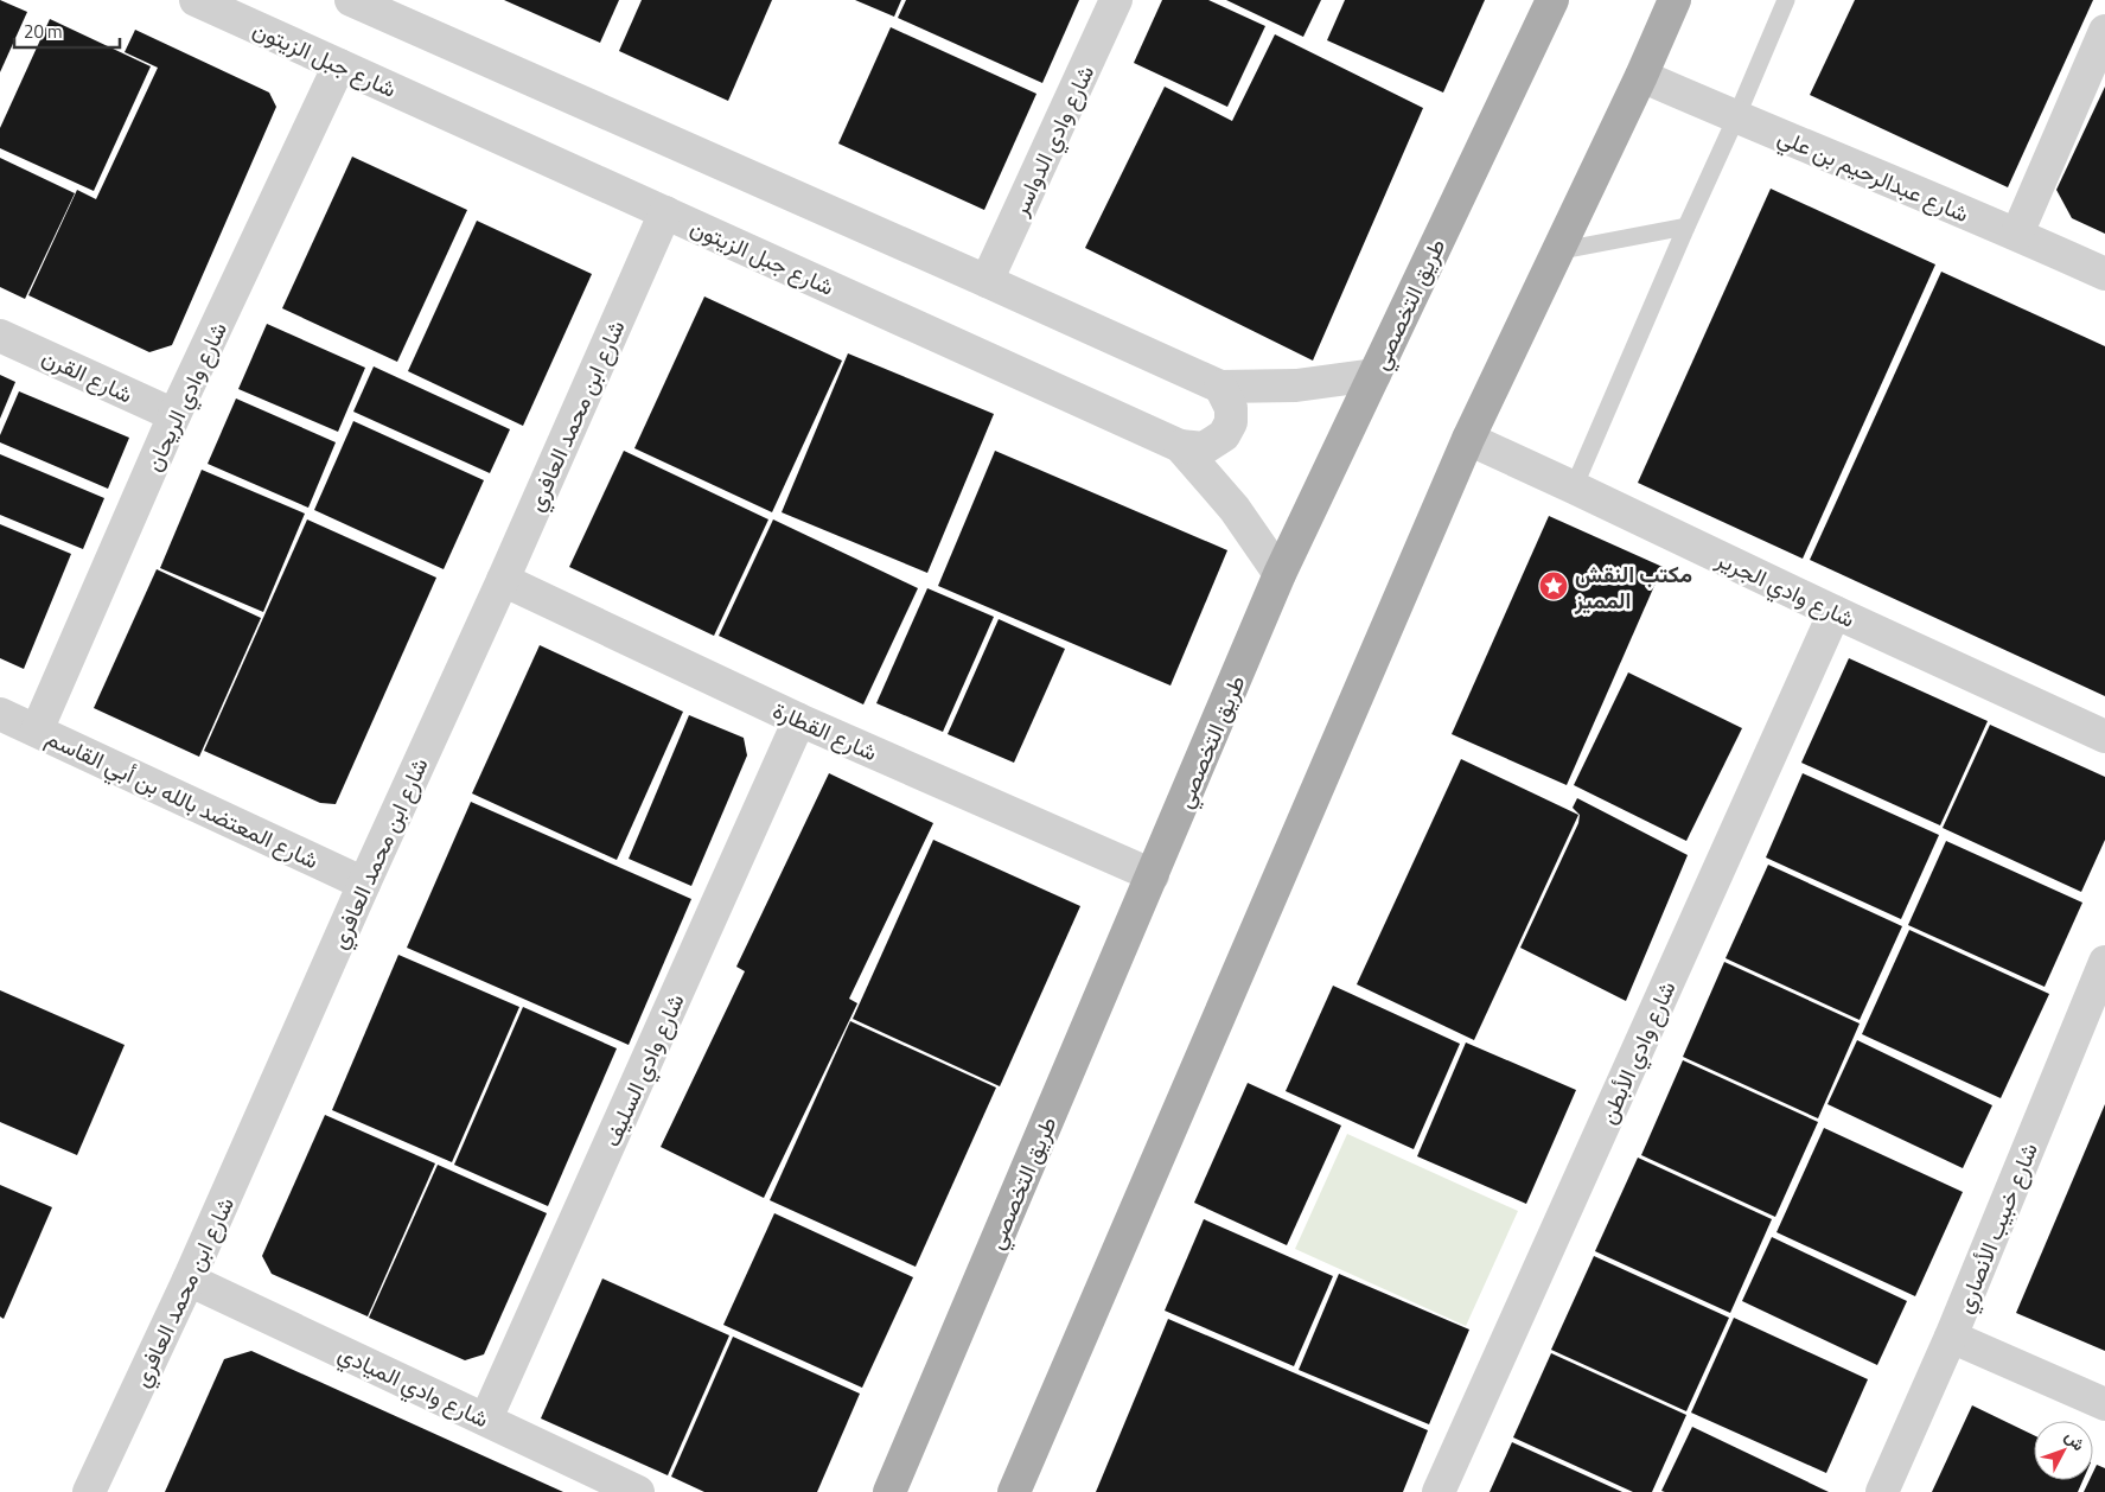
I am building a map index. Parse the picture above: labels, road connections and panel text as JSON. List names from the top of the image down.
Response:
{
  "streets": {
    "main road": ["طريق التخصصي"],
    "street": [
      "شارع جبل الزيتون",
      "شارع وادي الدواسر",
      "شارع عبدالرحيم بن علي",
      "شارع القرن",
      "شارع وادي الريحان",
      "شارع ابن محمد العافري",
      "شارع وادي الجرير",
      "شارع القطارة",
      "شارع المعتضد بالله بن أبي القاسم",
      "شارع وادي الأبطن",
      "شارع وادي السليف",
      "شارع خبيب الأنصاري",
      "شارع وادي الميادي"
    ]
  },
  "crossings": [
    ["شارع جبل الزيتون", "طريق التخصصي"],
    ["شارع جبل الزيتون", "شارع وادي الريحان"],
    ["شارع جبل الزيتون", "شارع ابن محمد العافري"],
    ["طريق التخصصي", "شارع القطارة"],
    ["شارع القرن", "شارع وادي الريحان"],
    ["شارع وادي الريحان", "شارع المعتضد بالله بن أبي القاسم"],
    ["شارع ابن محمد العافري", "شارع القطارة"],
    ["شارع ابن محمد العافري", "شارع المعتضد بالله بن أبي القاسم"],
    ["شارع ابن محمد العافري", "شارع وادي الميادي"],
    ["شارع وادي الجرير", "شارع وادي الأبطن"],
    ["شارع القطارة", "شارع وادي السليف"],
    ["شارع وادي السليف", "شارع وادي الميادي"]
  ],
  "places": {
    "place": ["مكتب النقش المميز"]
  },
  "scale_bar": "20 m",
  "north": "top right"
}
